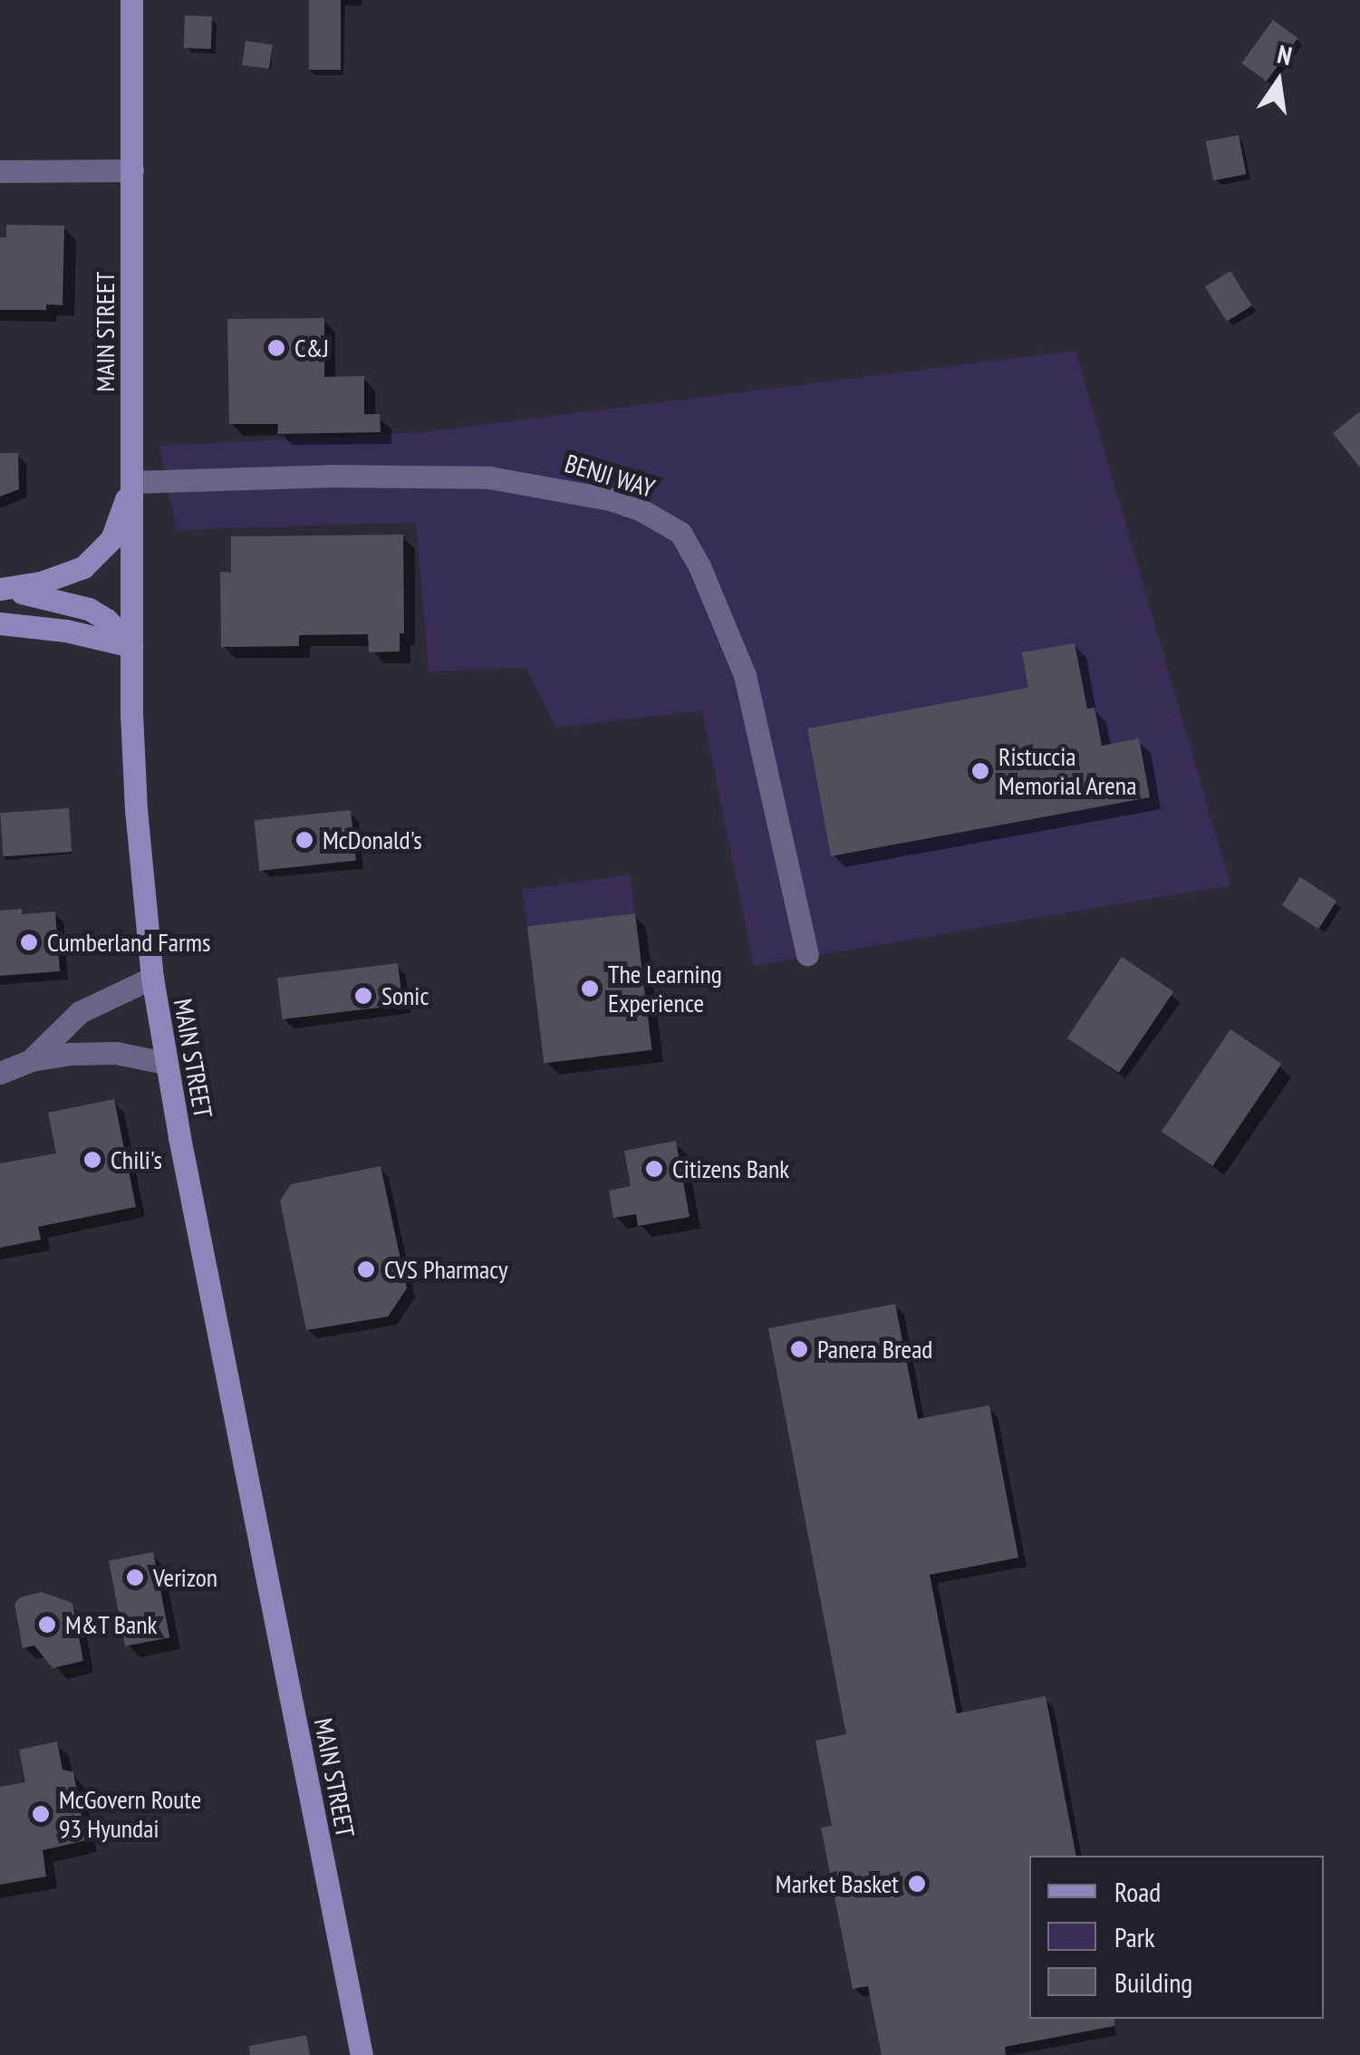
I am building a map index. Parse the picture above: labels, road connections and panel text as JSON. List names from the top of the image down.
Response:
{
  "streets": {
    "main road": ["MAIN STREET"],
    "street": ["BENJI WAY"]
  },
  "crossings": [
    ["MAIN STREET", "BENJI WAY"]
  ],
  "places": [
    "C&J",
    "Ristuccia Memorial Arena",
    "McDonald's",
    "Cumberland Farms",
    "The Learning Experience",
    "Sonic",
    "Chili's",
    "Citizens Bank",
    "CVS Pharmacy",
    "Panera Bread",
    "Verizon",
    "M&T Bank",
    "McGovern Route 93 Hyundai",
    "Market Basket"
  ],
  "legend": ["Road", "Park", "Building"],
  "north": "top"
}
